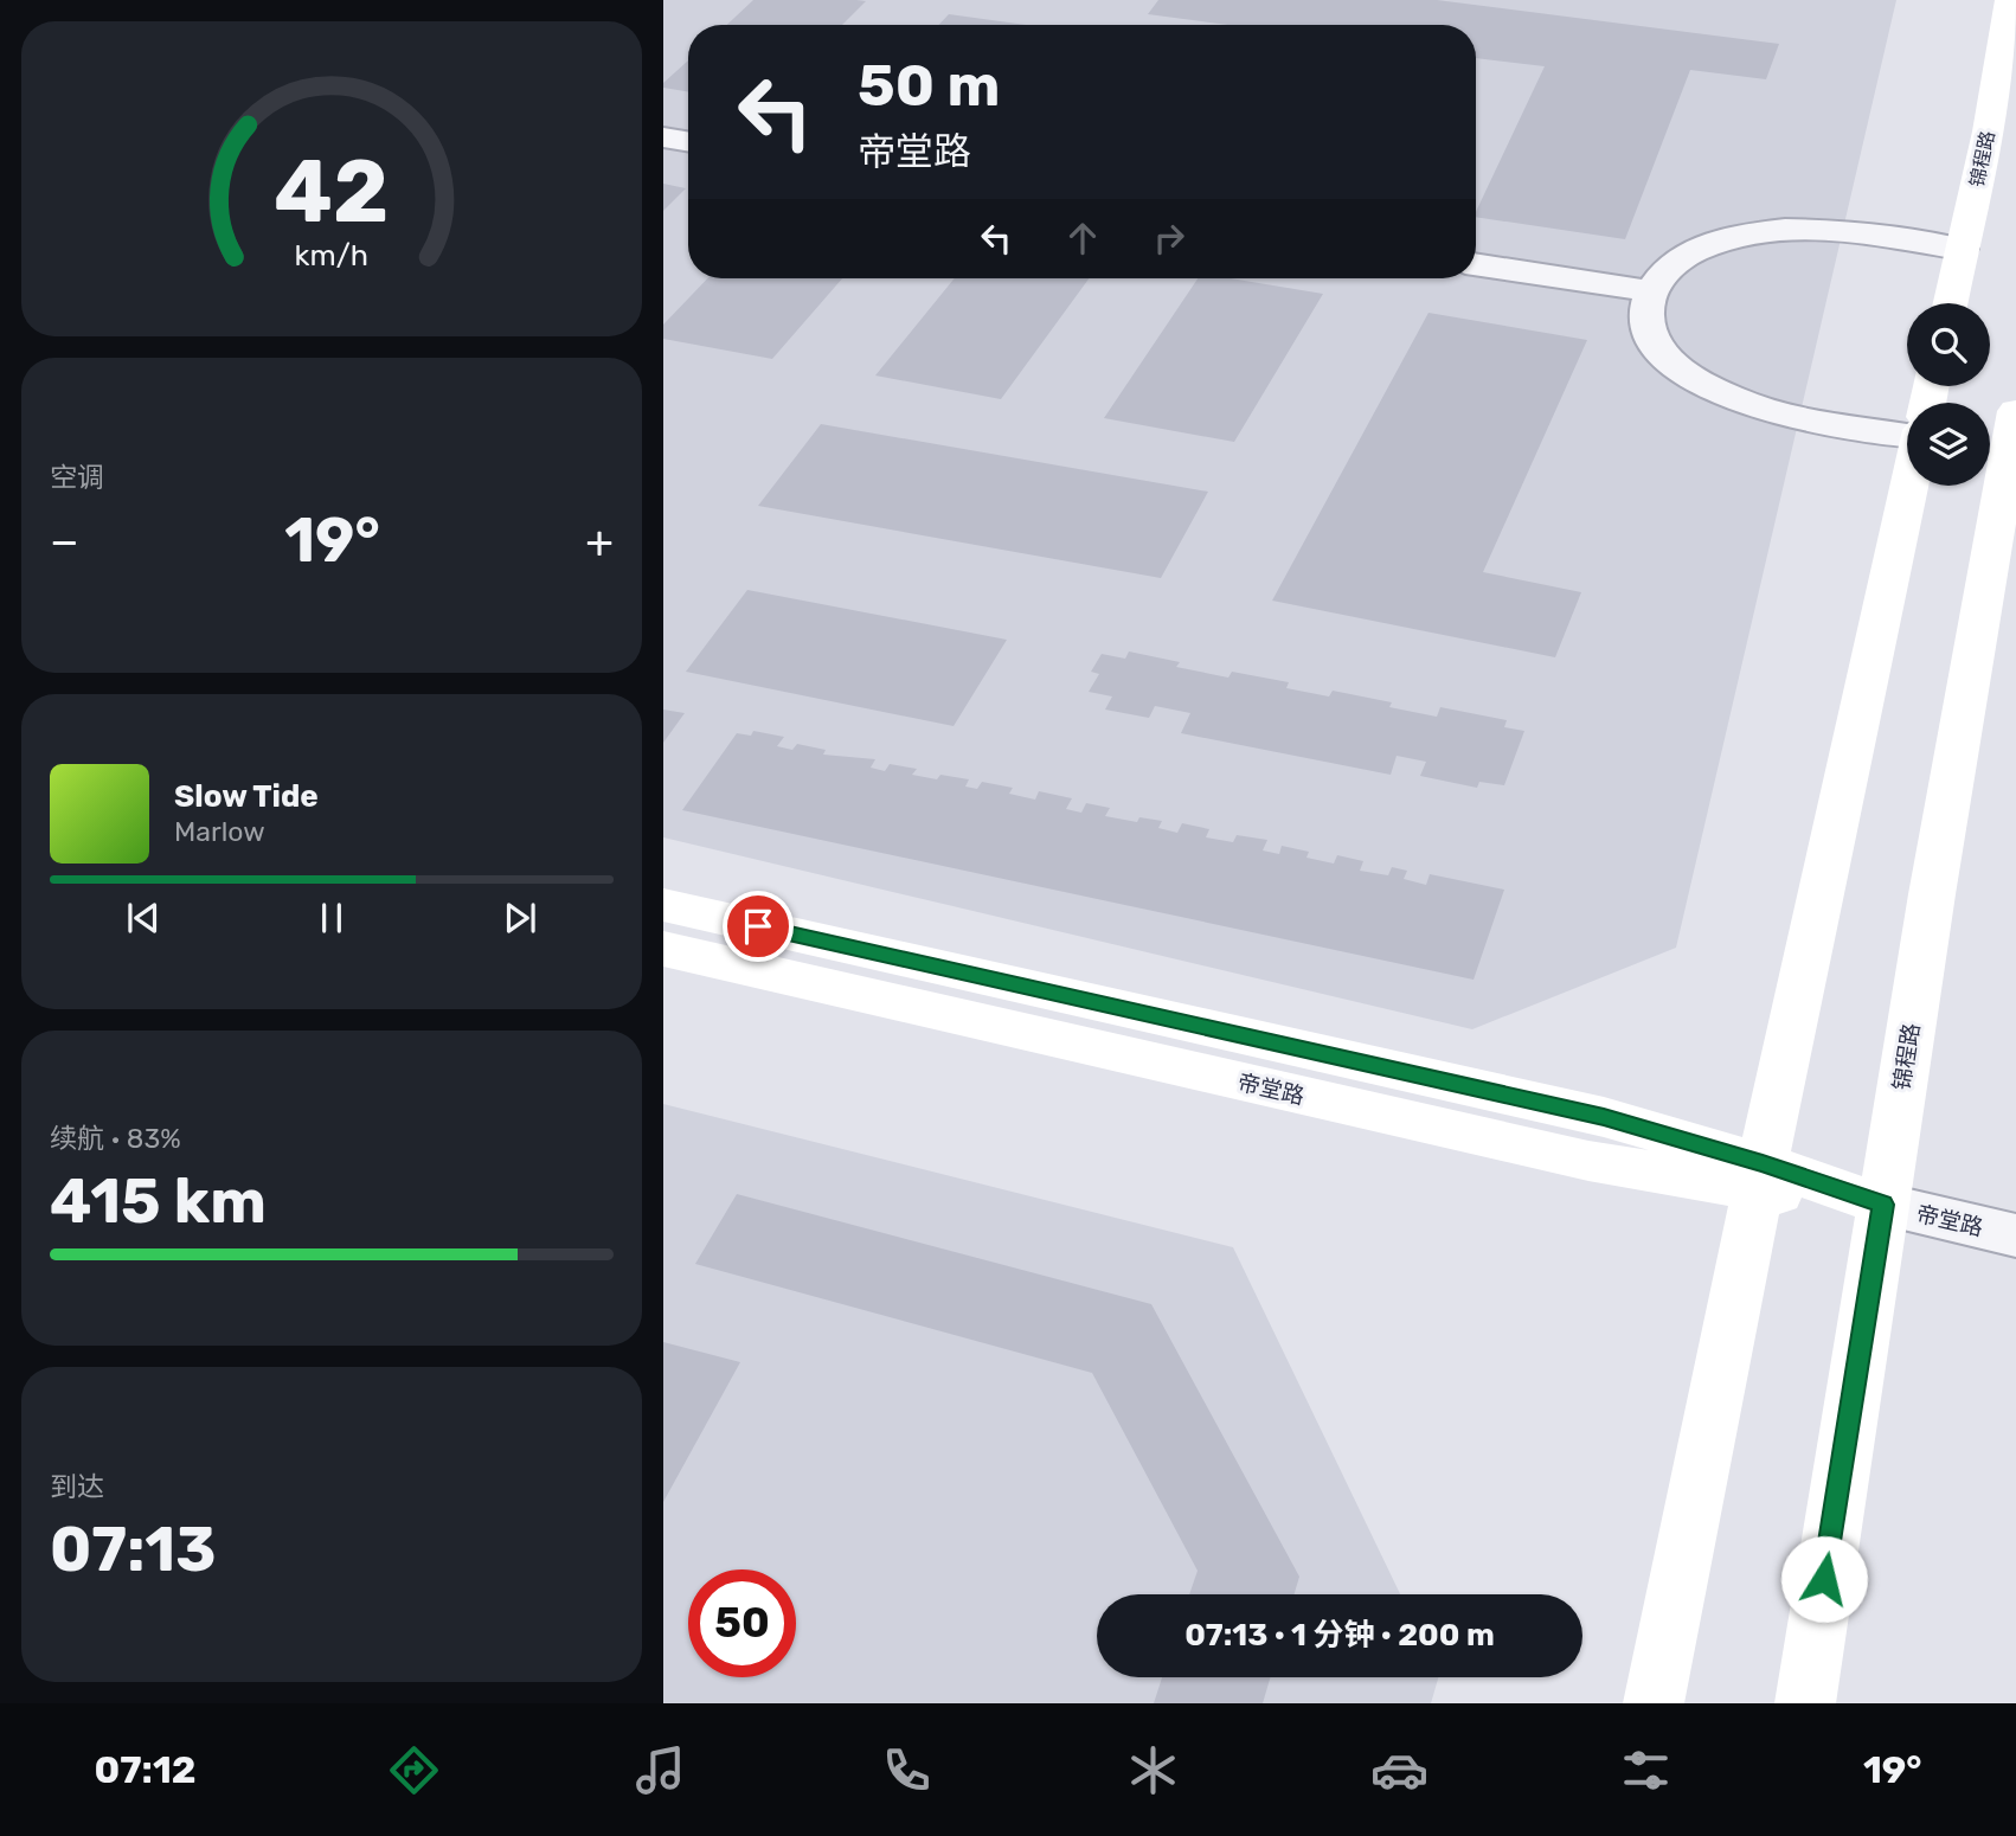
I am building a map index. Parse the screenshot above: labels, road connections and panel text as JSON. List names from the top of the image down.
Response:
{
  "streets": {
    "main road": ["锦程路", "帝堂路"]
  },
  "crossings": [
    ["锦程路", "帝堂路"]
  ],
  "page": {
    "turn": ["50 m", "帝堂路"],
    "tile": [
      "空调",
      ["续航 · 83%", "415 km"],
      ["到达", "07:13"]
    ],
    "heat": ["−", "19°", "+"],
    "song": ["Slow Tide", "Marlow"],
    "limit": "50",
    "trip": "07:13 · 1 分钟 · 200 m",
    "tabs": ["07:12", "19°"],
    "gauge": ["42", "km/h"]
  }
}
